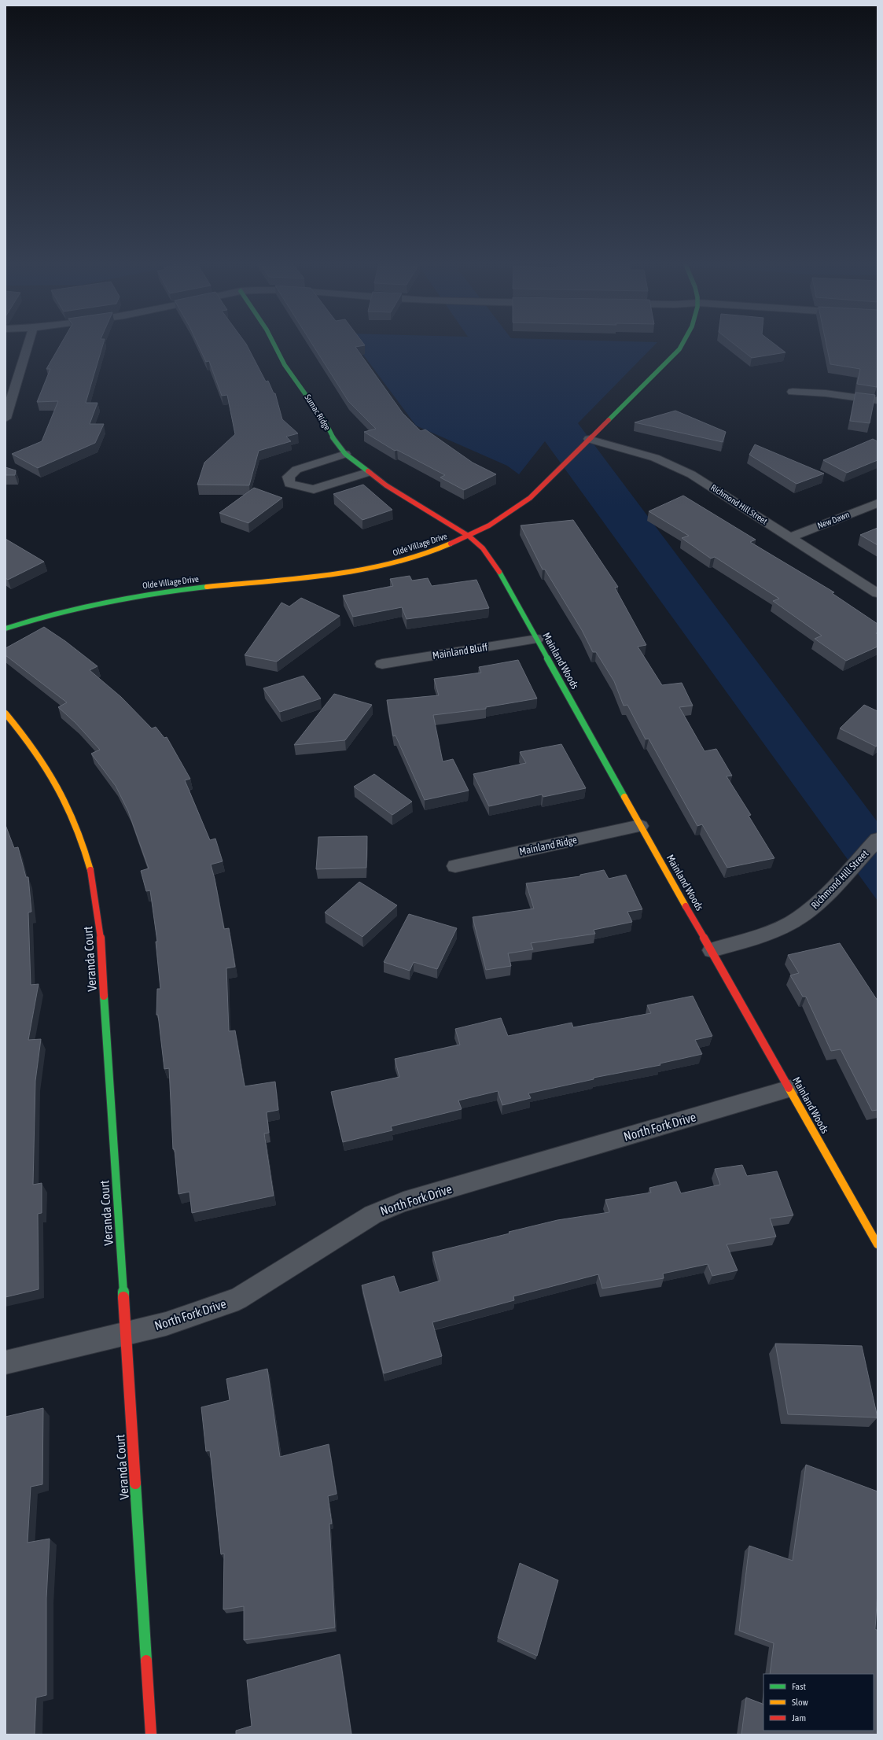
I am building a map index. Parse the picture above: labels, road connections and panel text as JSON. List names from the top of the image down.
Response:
{
  "streets": {
    "street": [
      "Sumac Ridge",
      "Richmond Hill Street",
      "New Dawn",
      "Olde Village Drive",
      "Mainland Bluff",
      "Mainland Woods",
      "Mainland Ridge",
      "Veranda Court",
      "North Fork Drive"
    ]
  },
  "crossings": [
    ["Sumac Ridge", "Olde Village Drive"],
    ["Sumac Ridge", "Mainland Woods"],
    ["Richmond Hill Street", "New Dawn"],
    ["Richmond Hill Street", "Olde Village Drive"],
    ["Richmond Hill Street", "Mainland Woods"],
    ["Olde Village Drive", "Mainland Woods"],
    ["Mainland Bluff", "Mainland Woods"],
    ["Mainland Woods", "Mainland Ridge"],
    ["Mainland Woods", "North Fork Drive"],
    ["Veranda Court", "North Fork Drive"]
  ],
  "legend": ["Fast", "Slow", "Jam"]
}
